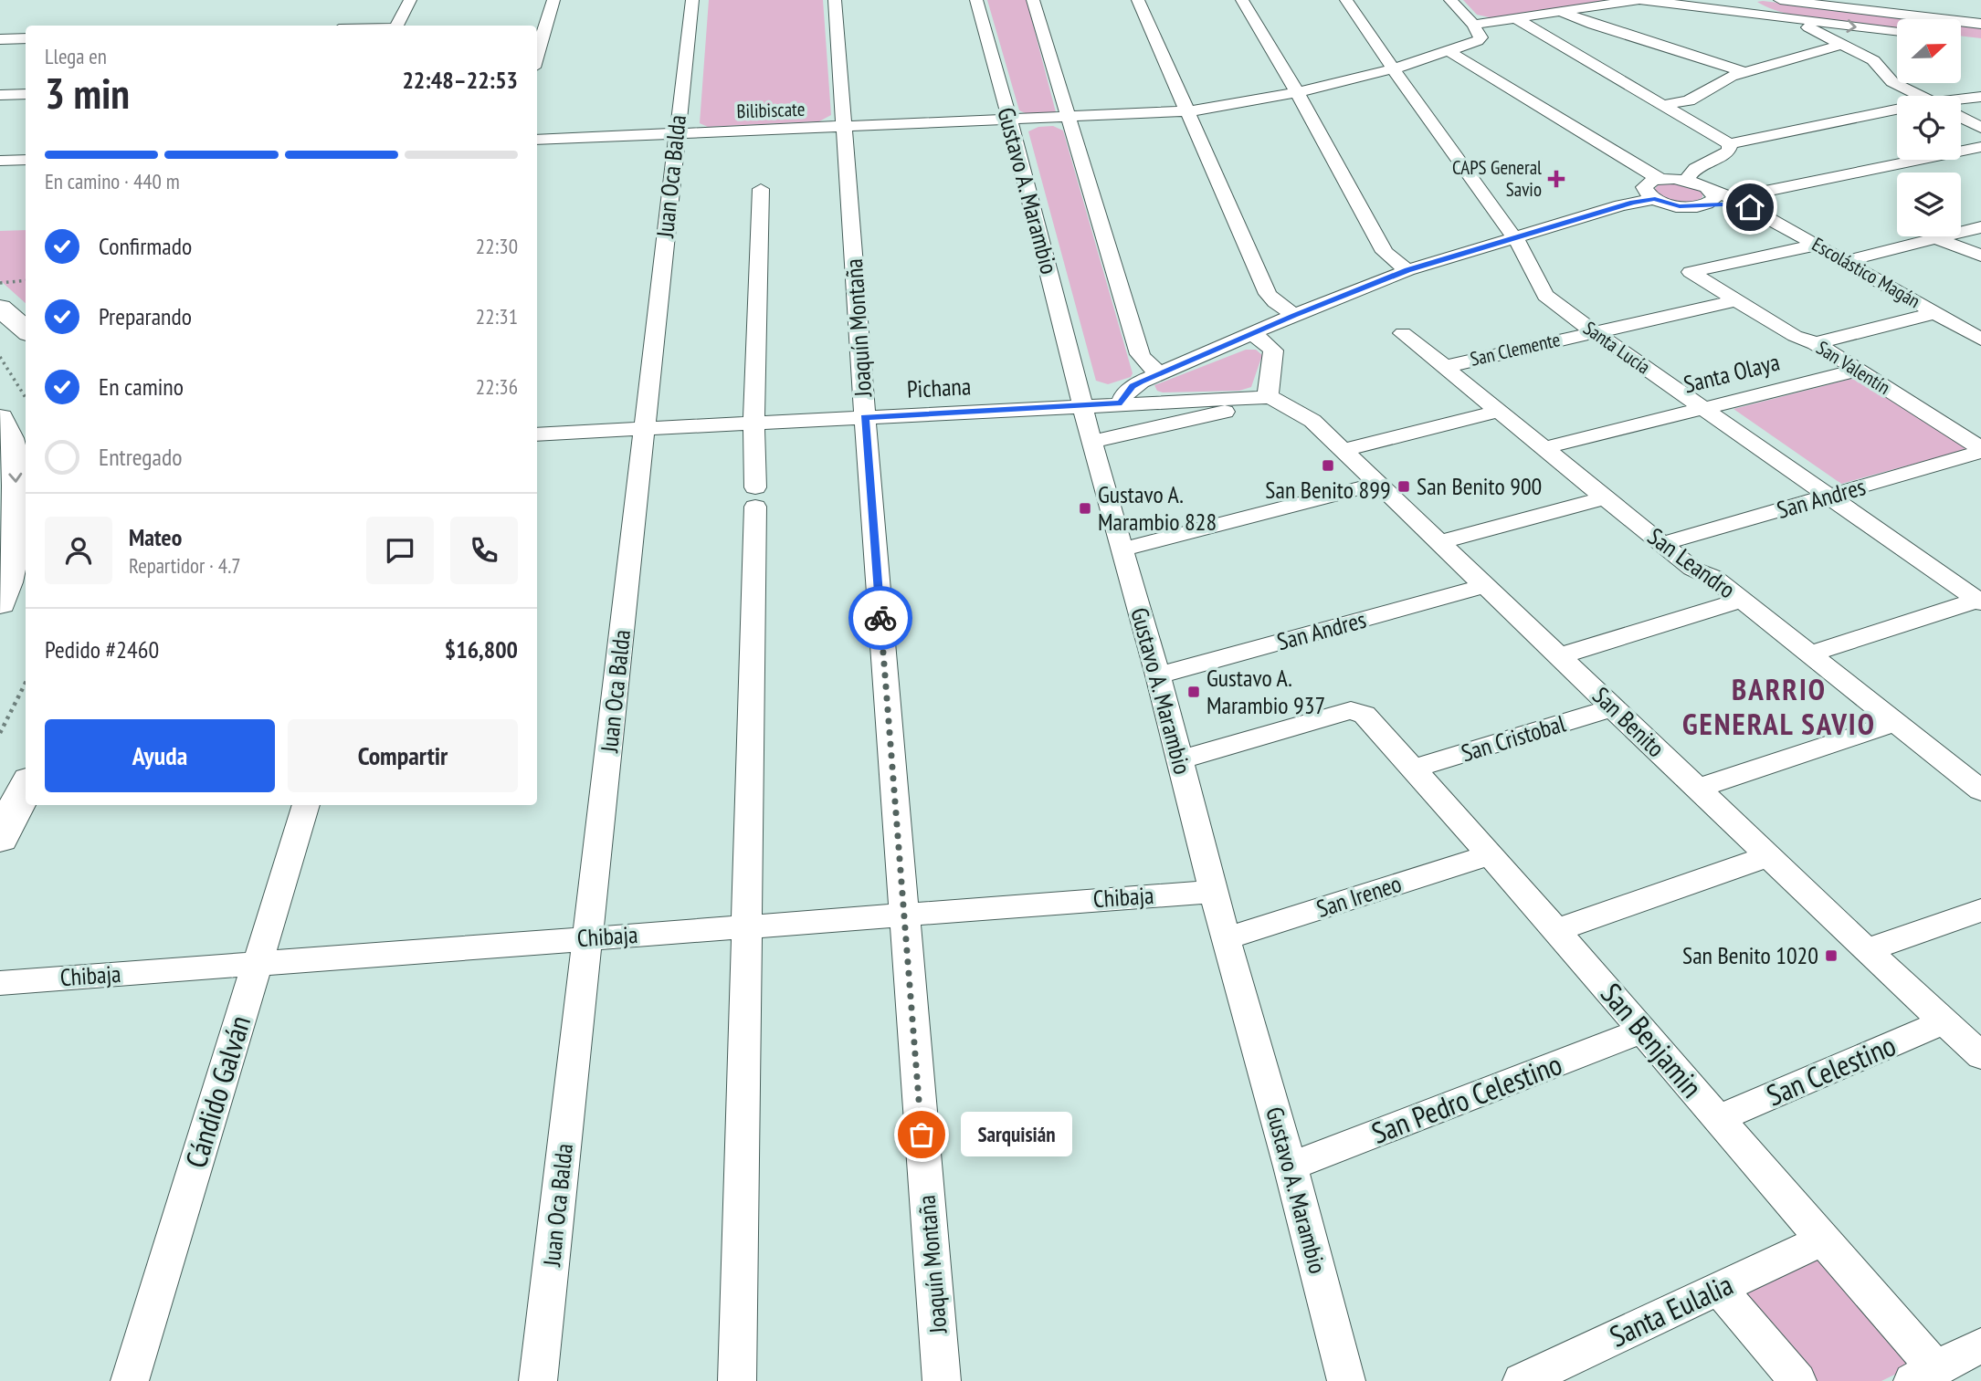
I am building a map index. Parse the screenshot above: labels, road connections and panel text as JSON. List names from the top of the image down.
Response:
{
  "streets": {
    "street": [
      "Bilibiscate",
      "Juan Oca Balda",
      "Gustavo A. Marambio",
      "Escolástico Magán",
      "Joaquín Montaña",
      "Santa Lucía",
      "San Clemente",
      "San Valentín",
      "Santa Olaya",
      "Pichana",
      "San Andres",
      "San Leandro",
      "San Benito",
      "San Cristobal",
      "San Ireneo",
      "Chibaja",
      "San Benjamin",
      "San Celestino",
      "Cándido Galván",
      "San Pedro Celestino",
      "Santa Eulalia"
    ]
  },
  "crossings": [
    ["Bilibiscate", "Juan Oca Balda"],
    ["Bilibiscate", "Gustavo A. Marambio"],
    ["Bilibiscate", "Escolástico Magán"],
    ["Bilibiscate", "Joaquín Montaña"],
    ["Bilibiscate", "Santa Lucía"],
    ["Juan Oca Balda", "Pichana"],
    ["Juan Oca Balda", "Chibaja"],
    ["Gustavo A. Marambio", "Pichana"],
    ["Gustavo A. Marambio", "San Andres"],
    ["Gustavo A. Marambio", "San Ireneo"],
    ["Gustavo A. Marambio", "Chibaja"],
    ["Gustavo A. Marambio", "San Benjamin"],
    ["Gustavo A. Marambio", "San Pedro Celestino"],
    ["Escolástico Magán", "San Valentín"],
    ["Joaquín Montaña", "Pichana"],
    ["Joaquín Montaña", "Chibaja"],
    ["Santa Lucía", "San Clemente"],
    ["Santa Lucía", "Santa Olaya"],
    ["Santa Lucía", "San Andres"],
    ["San Clemente", "San Valentín"],
    ["San Clemente", "San Leandro"],
    ["San Valentín", "Santa Olaya"],
    ["San Valentín", "San Andres"],
    ["Santa Olaya", "San Leandro"],
    ["Pichana", "San Benito"],
    ["San Andres", "San Leandro"],
    ["San Andres", "San Benito"],
    ["San Benito", "San Cristobal"],
    ["San Benito", "San Celestino"],
    ["San Cristobal", "San Benjamin"],
    ["San Ireneo", "San Benjamin"],
    ["Chibaja", "Cándido Galván"],
    ["San Benjamin", "San Celestino"],
    ["San Benjamin", "San Pedro Celestino"],
    ["San Benjamin", "Santa Eulalia"]
  ],
  "districts": ["BARRIO GENERAL SAVIO"],
  "places": {
    "health": ["CAPS General Savio"],
    "transit": [
      "San Benito 899",
      "San Benito 900",
      "Gustavo A. Marambio 828",
      "Gustavo A. Marambio 937",
      "San Benito 1020"
    ],
    "other": ["Sarquisián"]
  },
  "north": "right",
  "page": {
    "heading": ["3 min", "Llega en", "22:48–22:53"],
    "panel": [
      "Mateo",
      "Repartidor · 4.7",
      "Pedido #2460",
      "$16,800"
    ],
    "bar": "En camino · 440 m",
    "list": [
      ["Confirmado", "22:30"],
      ["Preparando", "22:31"],
      ["En camino", "22:36"],
      "Entregado"
    ],
    "buttons": ["Ayuda", "Compartir"],
    "bubble": "Sarquisián"
  }
}
